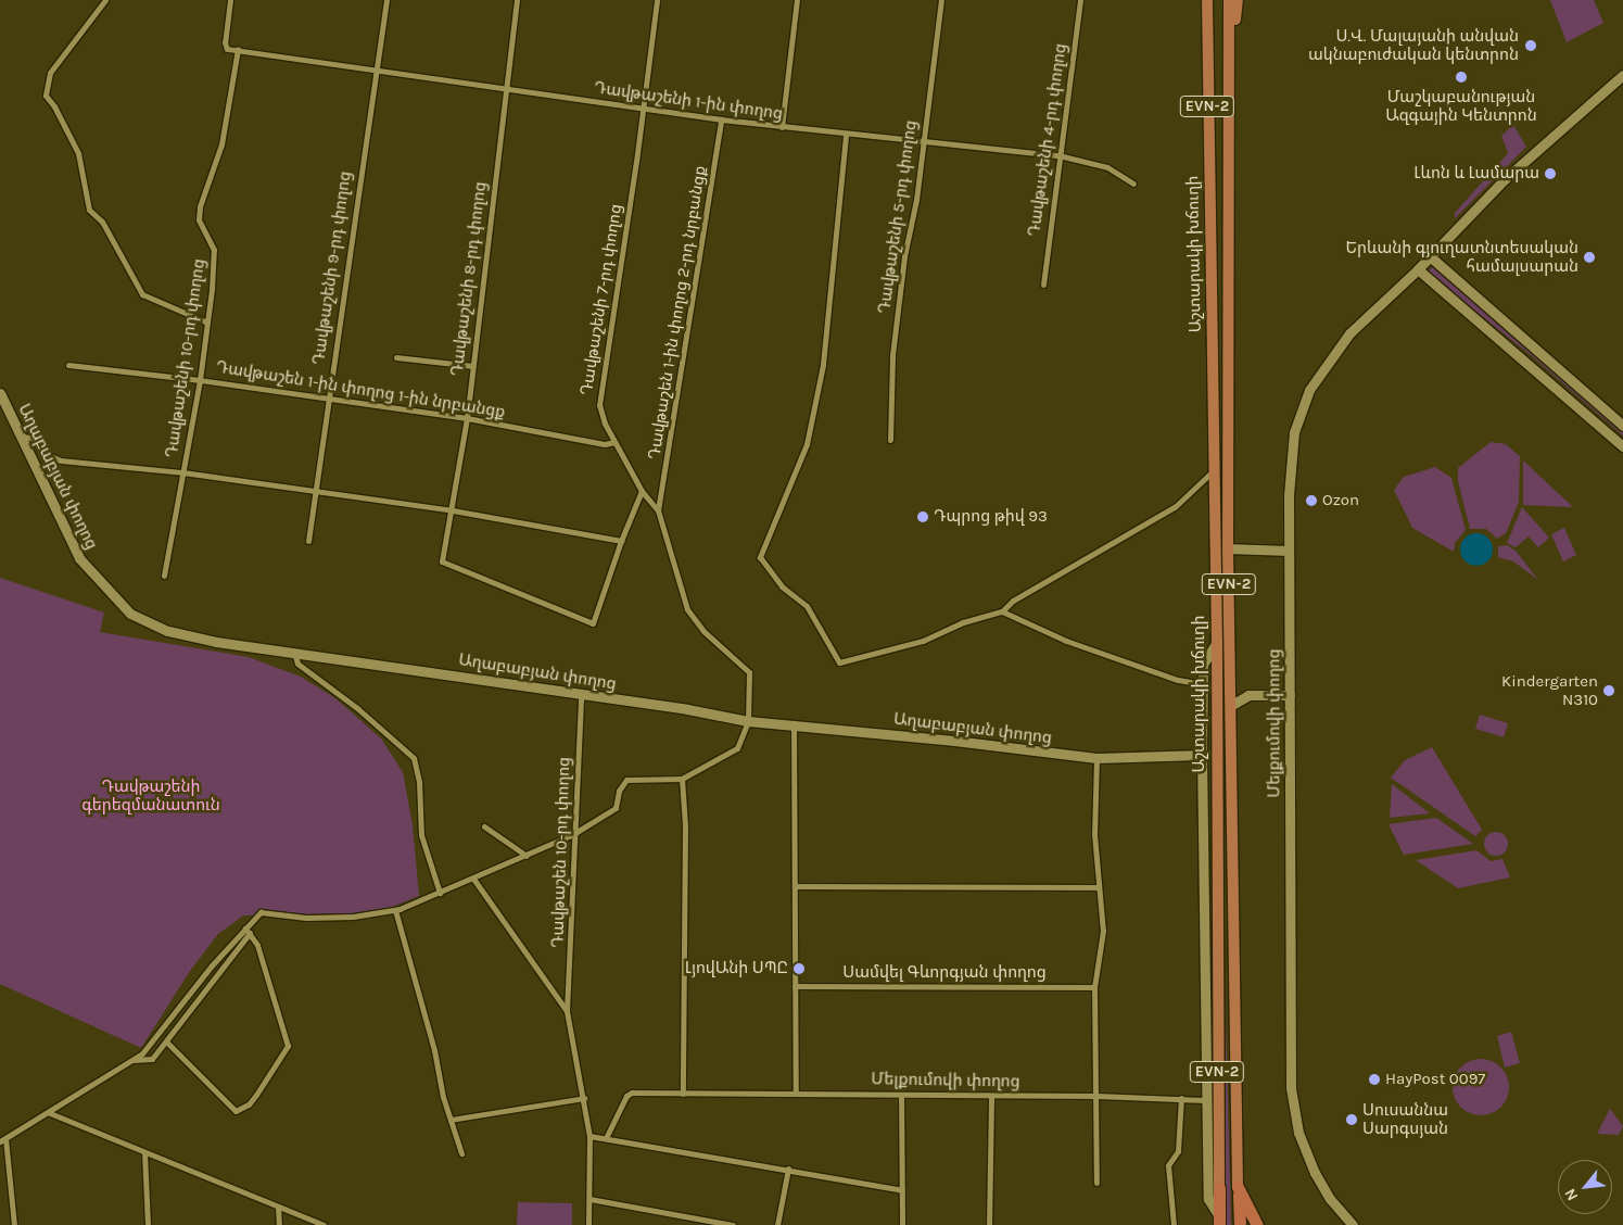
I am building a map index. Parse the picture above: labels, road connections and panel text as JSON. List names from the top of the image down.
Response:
{
  "streets": {
    "highway": ["EVN-2", "Աշտարակի խճուղի"],
    "street": [
      "Դավթաշենի 1-ին փողոց",
      "Դավթաշենի 4-րդ փողոց",
      "Դավթաշենի 5-րդ փողոց",
      "Դավթաշենի 9-րդ փողոց",
      "Դավթաշենի 8-րդ փողոց",
      "Դավթաշենի 7-րդ փողոց",
      "Դավթաշեն 1-ին փողոց 2-րդ նրբանցք",
      "Դավթաշենի 10-րդ փողոց",
      "Դավթաշեն 1-ին փողոց 1-ին նրբանցք",
      "Աղաբաբյան փողոց",
      "Մելքումովի փողոց",
      "Դավթաշեն 10-րդ փողոց",
      "Սամվել Գևորգյան փողոց"
    ]
  },
  "crossings": [
    ["Դավթաշենի 1-ին փողոց", "Դավթաշենի 4-րդ փողոց"],
    ["Դավթաշենի 1-ին փողոց", "Դավթաշենի 5-րդ փողոց"],
    ["Դավթաշենի 1-ին փողոց", "Դավթաշենի 9-րդ փողոց"],
    ["Դավթաշենի 1-ին փողոց", "Դավթաշենի 8-րդ փողոց"],
    ["Դավթաշենի 1-ին փողոց", "Դավթաշենի 7-րդ փողոց"],
    ["Դավթաշենի 1-ին փողոց", "Դավթաշեն 1-ին փողոց 2-րդ նրբանցք"],
    ["Դավթաշենի 1-ին փողոց", "Դավթաշենի 10-րդ փողոց"],
    ["Դավթաշենի 9-րդ փողոց", "Դավթաշեն 1-ին փողոց 1-ին նրբանցք"],
    ["Դավթաշենի 8-րդ փողոց", "Դավթաշեն 1-ին փողոց 1-ին նրբանցք"],
    ["Դավթաշենի 7-րդ փողոց", "Դավթաշեն 1-ին փողոց 2-րդ նրբանցք"],
    ["Դավթաշենի 7-րդ փողոց", "Դավթաշեն 1-ին փողոց 1-ին նրբանցք"],
    ["Դավթաշենի 7-րդ փողոց", "Աղաբաբյան փողոց"],
    ["Դավթաշենի 10-րդ փողոց", "Դավթաշեն 1-ին փողոց 1-ին նրբանցք"],
    ["Աղաբաբյան փողոց", "Դավթաշեն 10-րդ փողոց"]
  ],
  "parks": ["Դավթաշենի գերեզմանատուն"],
  "places": [
    "Ս.Վ. Մալայանի անվան ակնաբուժական կենտրոն",
    "Մաշկաբանության Ազգային Կենտրոն",
    "Լևոն և Լամարա",
    "Երևանի գյուղատնտեսական համալսարան",
    "Ozon",
    "Դպրոց թիվ 93",
    "Kindergarten N310",
    "ԼյովԱնի ՍՊԸ",
    "HayPost 0097",
    "Սուսաննա Սարգսյան"
  ],
  "north": "bottom left"
}
